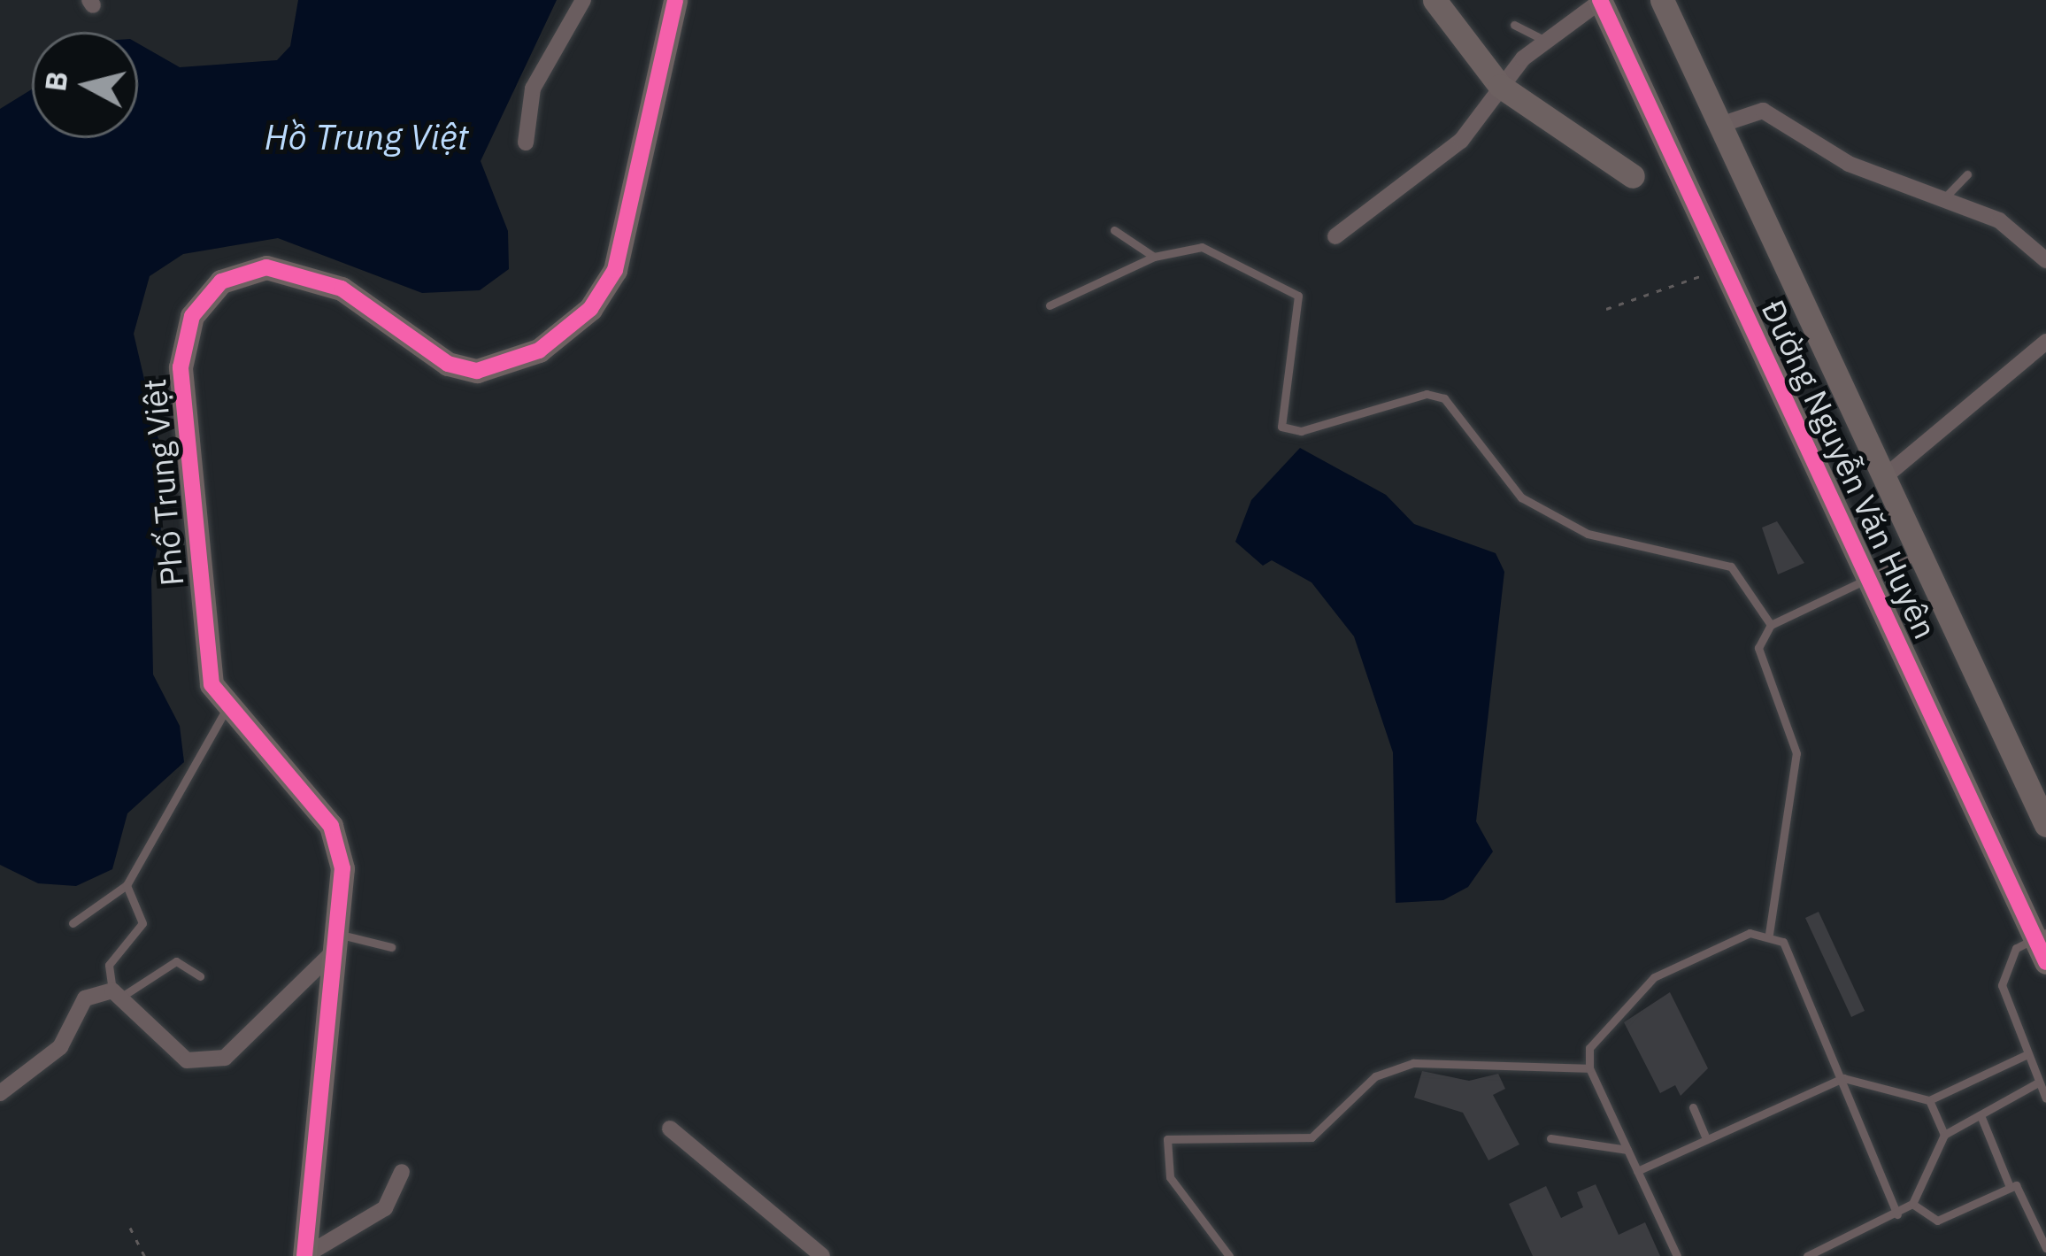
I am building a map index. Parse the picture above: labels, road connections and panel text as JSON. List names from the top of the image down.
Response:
{
  "streets": {
    "street": ["Đường Nguyễn Văn Huyên", "Phố Trung Việt"]
  },
  "water": ["Hồ Trung Việt"],
  "north": "left"
}
